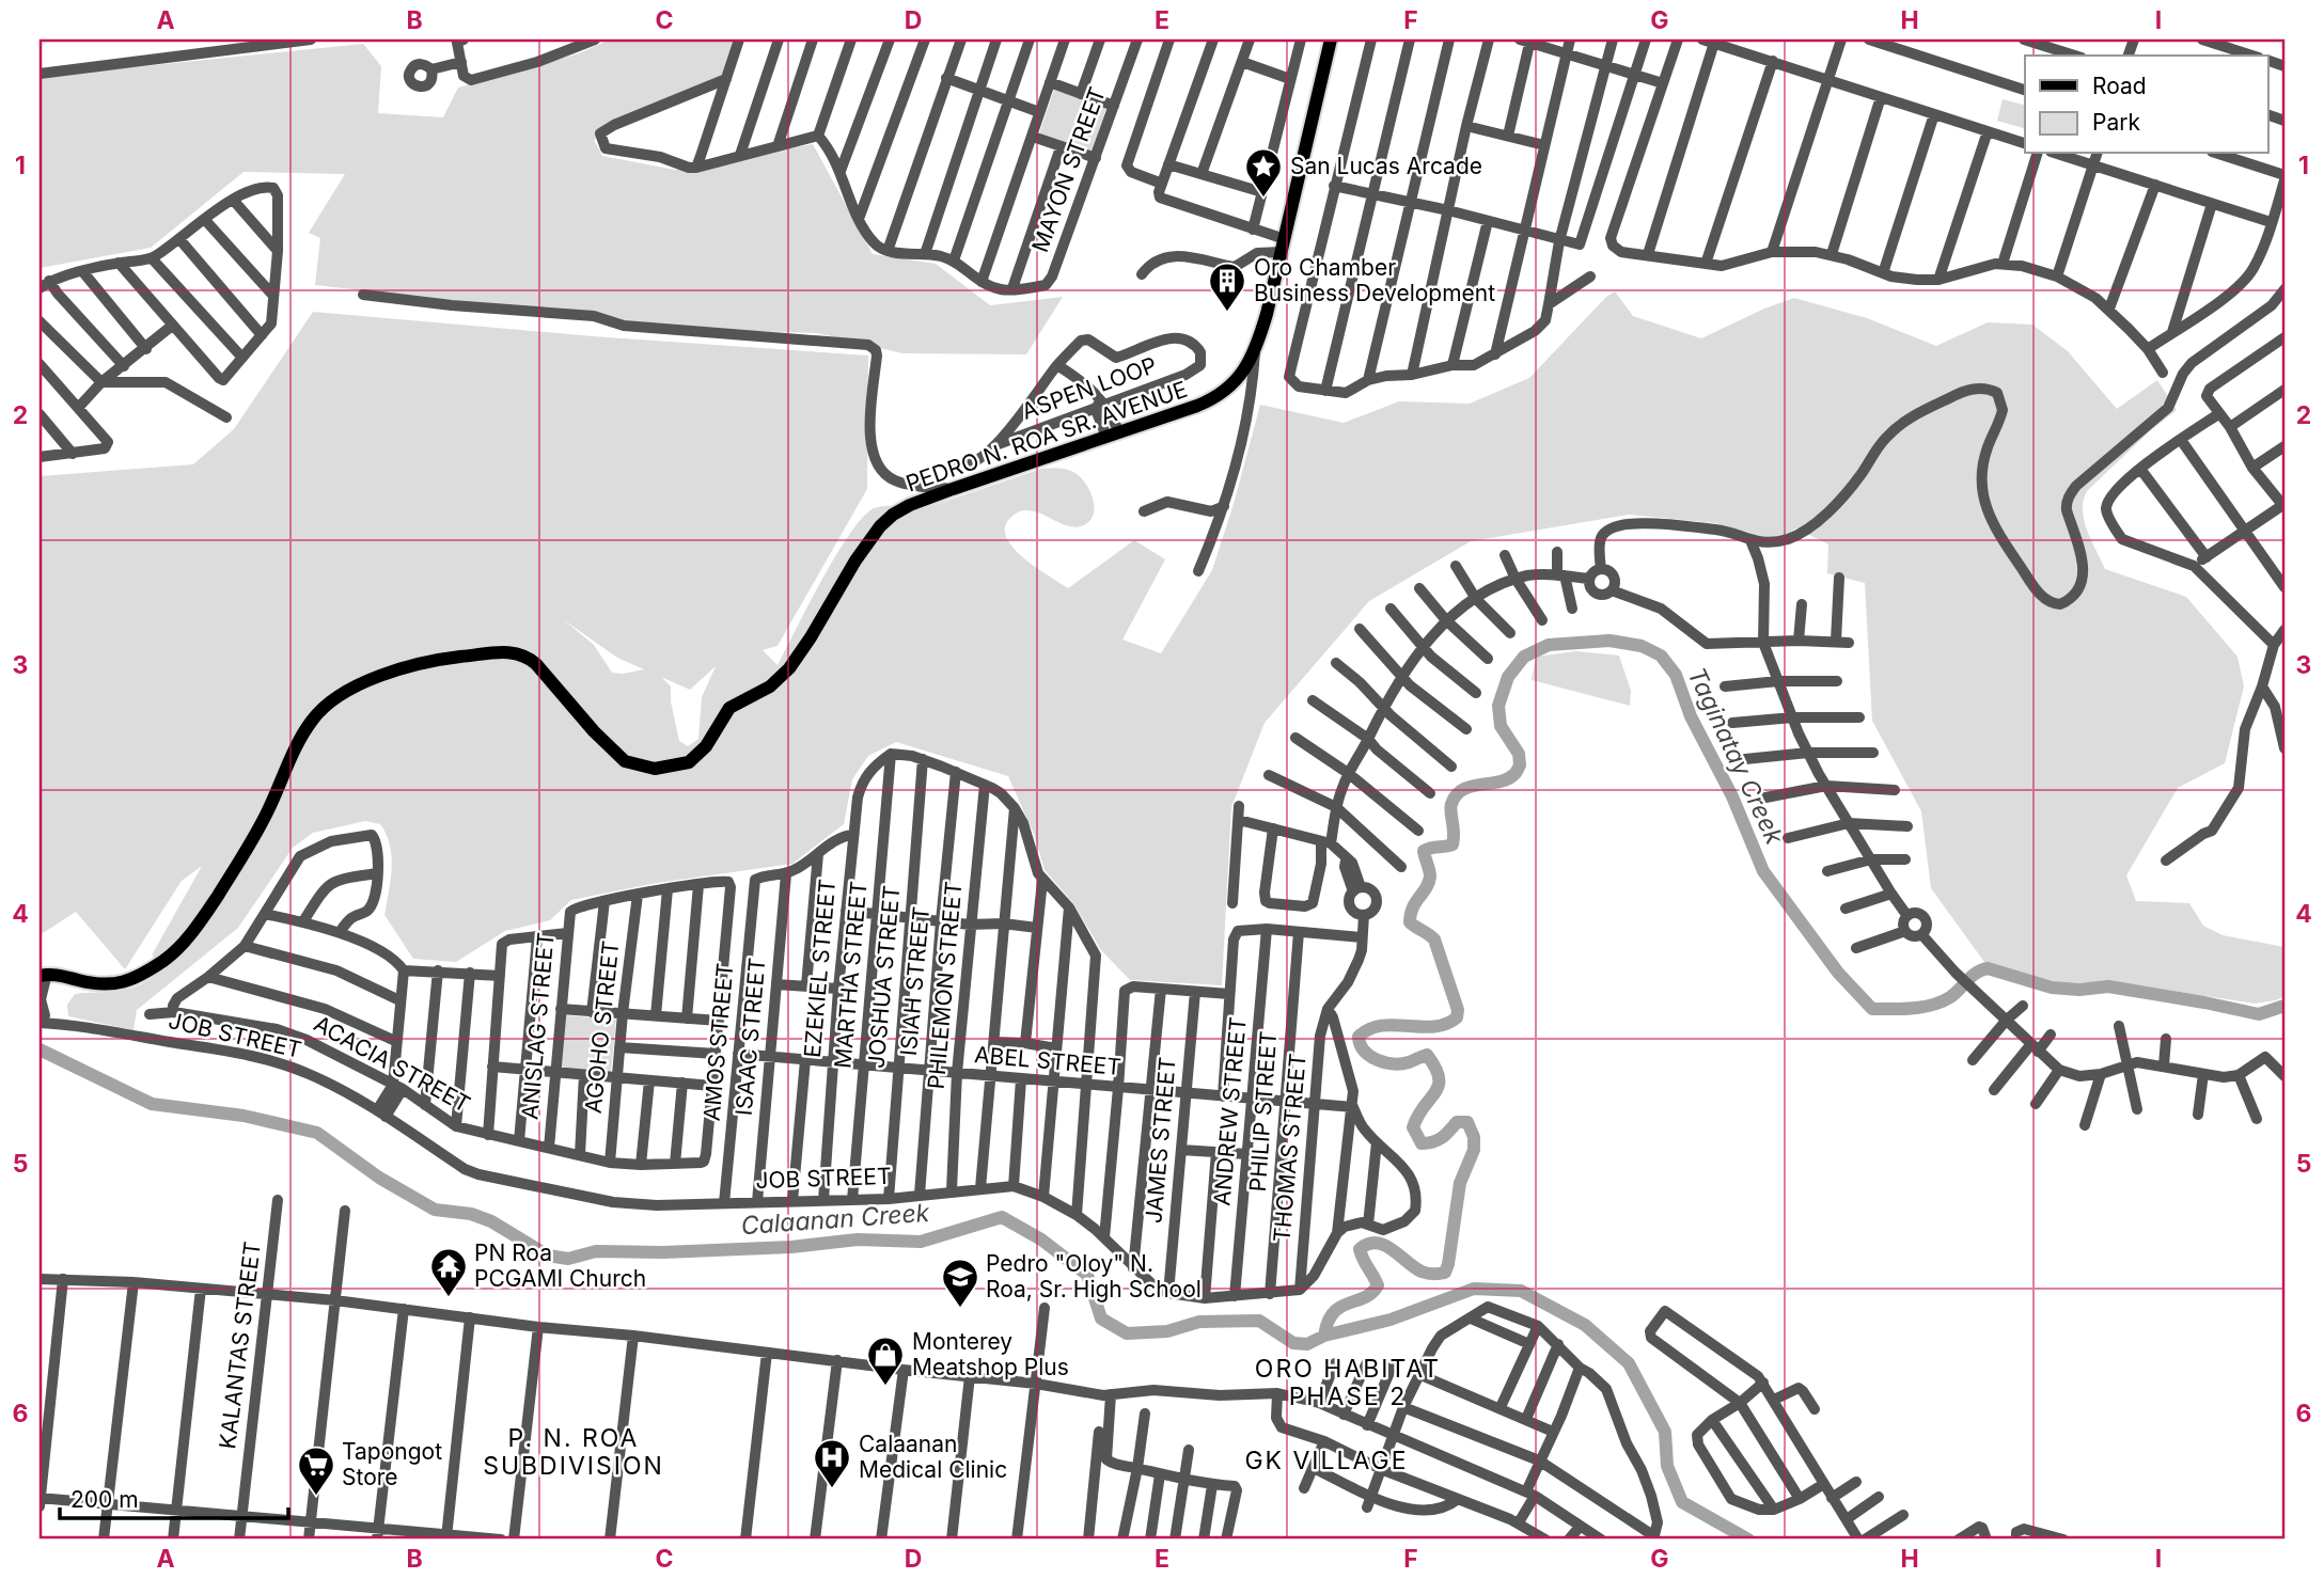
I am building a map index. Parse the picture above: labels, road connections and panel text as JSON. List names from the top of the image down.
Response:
{
  "streets": {
    "main road": ["PEDRO N. ROA SR. AVENUE"],
    "street": [
      "MAYON STREET",
      "ASPEN LOOP",
      "EZEKIEL STREET",
      "MARTHA STREET",
      "JOSHUA STREET",
      "ISIAH STREET",
      "PHILEMON STREET",
      "ANISLAG STREET",
      "AGOHO STREET",
      "JOB STREET",
      "ISAAC STREET",
      "AMOS STREET",
      "ABEL STREET",
      "ACACIA STREET",
      "ANDREW STREET",
      "PHILIP STREET",
      "JAMES STREET",
      "THOMAS STREET",
      "KALANTAS STREET"
    ]
  },
  "crossings": [
    ["PEDRO N. ROA SR. AVENUE", "JOB STREET"],
    ["EZEKIEL STREET", "MARTHA STREET"],
    ["EZEKIEL STREET", "JOB STREET"],
    ["EZEKIEL STREET", "ABEL STREET"],
    ["MARTHA STREET", "JOB STREET"],
    ["MARTHA STREET", "ABEL STREET"],
    ["JOSHUA STREET", "JOB STREET"],
    ["JOSHUA STREET", "ABEL STREET"],
    ["ISIAH STREET", "JOB STREET"],
    ["ISIAH STREET", "ABEL STREET"],
    ["PHILEMON STREET", "JOB STREET"],
    ["PHILEMON STREET", "ABEL STREET"],
    ["ANISLAG STREET", "ACACIA STREET"],
    ["AGOHO STREET", "ACACIA STREET"],
    ["JOB STREET", "ISAAC STREET"],
    ["JOB STREET", "AMOS STREET"],
    ["JOB STREET", "ANDREW STREET"],
    ["JOB STREET", "PHILIP STREET"],
    ["JOB STREET", "JAMES STREET"],
    ["JOB STREET", "THOMAS STREET"],
    ["ISAAC STREET", "AMOS STREET"],
    ["ISAAC STREET", "ABEL STREET"],
    ["AMOS STREET", "ABEL STREET"],
    ["ABEL STREET", "ANDREW STREET"],
    ["ABEL STREET", "PHILIP STREET"],
    ["ABEL STREET", "JAMES STREET"],
    ["ABEL STREET", "THOMAS STREET"]
  ],
  "districts": ["ORO HABITAT PHASE 2", "P. N. ROA SUBDIVISION", "GK VILLAGE"],
  "water": ["Taginatay Creek", "Calaanan Creek"],
  "places": {
    "place": ["San Lucas Arcade"],
    "building": ["Oro Chamber Business Development"],
    "temple": ["PN Roa PCGAMI Church"],
    "school or university": ["Pedro \"Oloy\" N. Roa, Sr. High School"],
    "shop": ["Monterey Meatshop Plus"],
    "hospital": ["Calaanan Medical Clinic"],
    "supermarket": ["Tapongot Store"]
  },
  "legend": ["Road", "Park"],
  "scale_bar": "200 m",
  "grid": {
    "columns": [
      "A",
      "B",
      "C",
      "D",
      "E",
      "F",
      "G",
      "H",
      "I"
    ],
    "rows": [
      "1",
      "2",
      "3",
      "4",
      "5",
      "6"
    ]
  }
}
